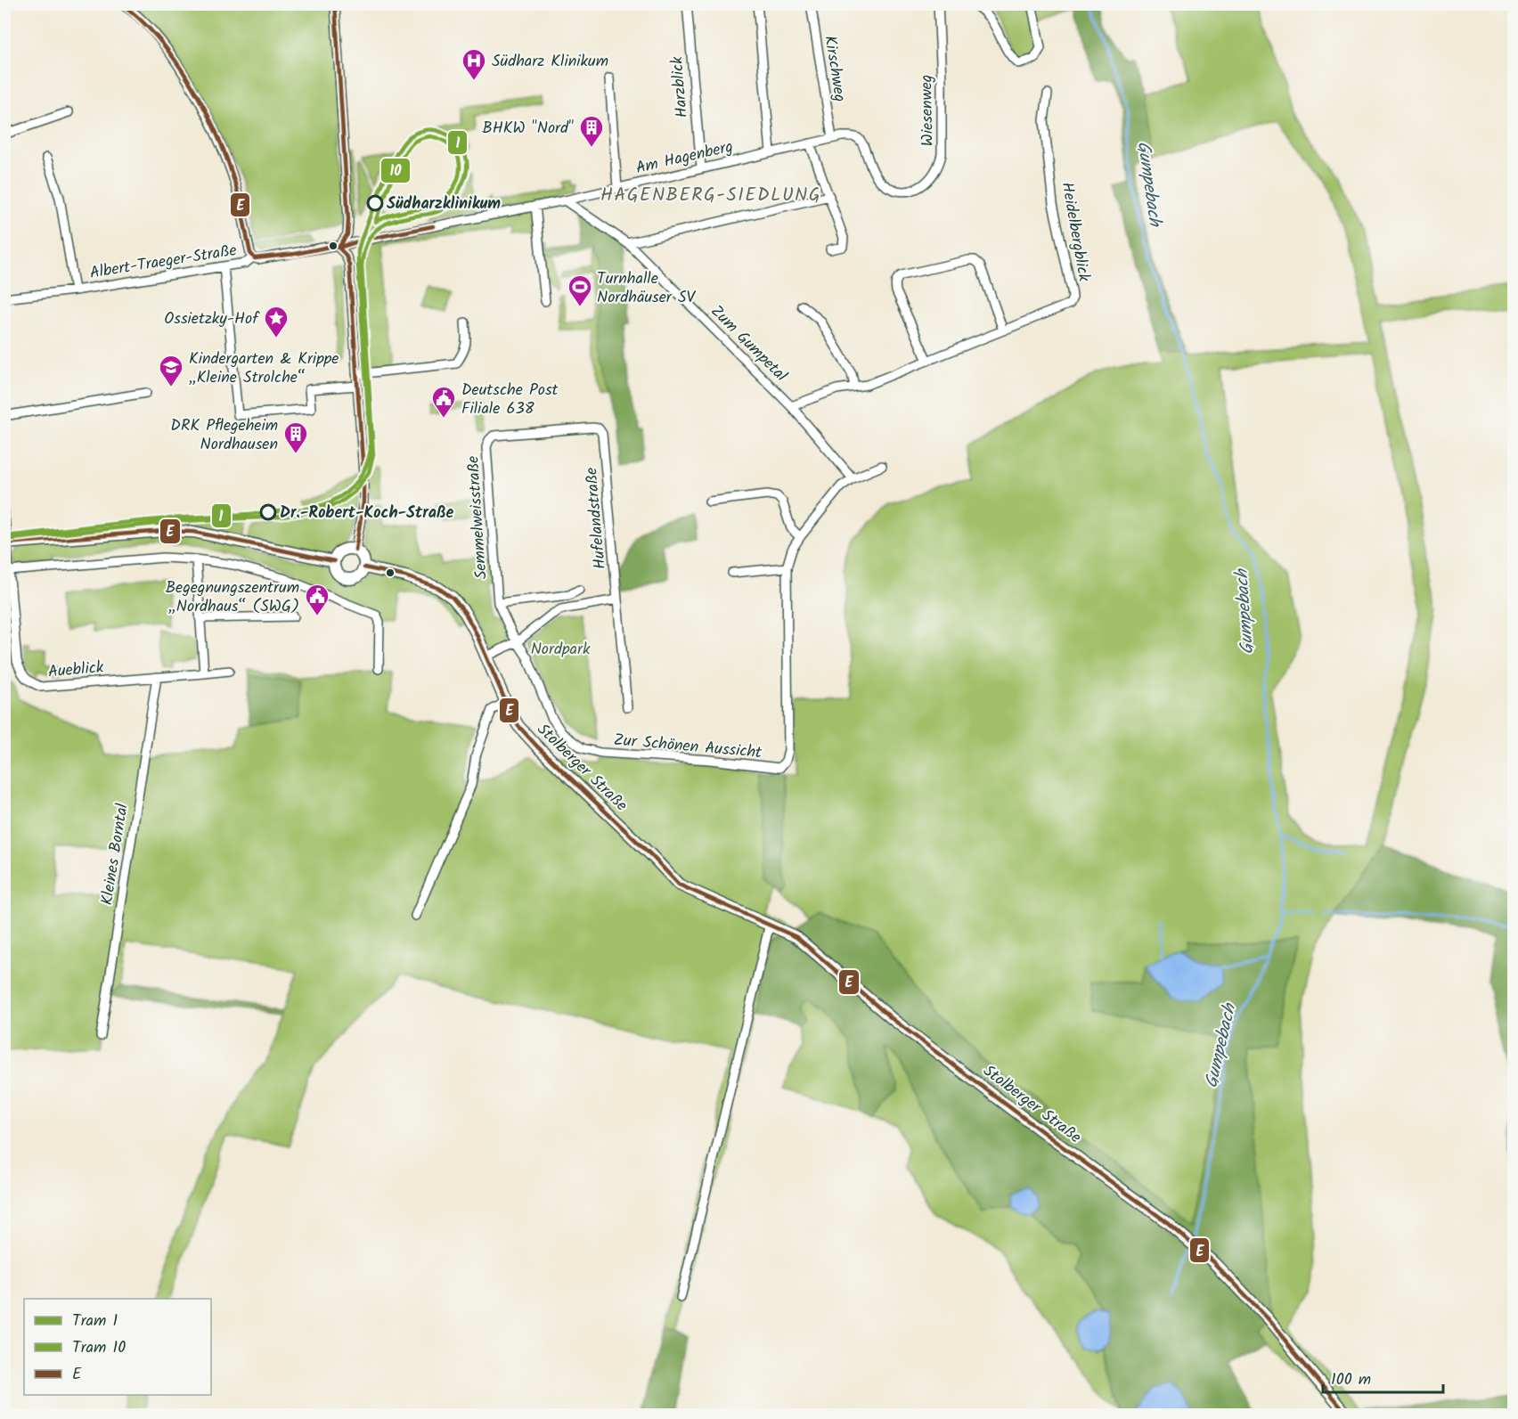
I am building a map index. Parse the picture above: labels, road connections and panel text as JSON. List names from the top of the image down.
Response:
{
  "streets": {
    "main road": ["Stolberger Straße"],
    "street": [
      "Kirschweg",
      "Harzblick",
      "Wiesenweg",
      "Am Hagenberg",
      "Heidelbergblick",
      "Albert-Traeger-Straße",
      "Zum Gumpetal",
      "Semmelweisstraße",
      "Hufelandstraße",
      "Aueblick",
      "Zur Schönen Aussicht",
      "Kleines Borntal"
    ]
  },
  "crossings": [
    ["Kirschweg", "Wiesenweg"],
    ["Kirschweg", "Am Hagenberg"],
    ["Harzblick", "Am Hagenberg"],
    ["Wiesenweg", "Am Hagenberg"],
    ["Am Hagenberg", "Albert-Traeger-Straße"],
    ["Am Hagenberg", "Zum Gumpetal"],
    ["Heidelbergblick", "Zum Gumpetal"],
    ["Albert-Traeger-Straße", "Zum Gumpetal"],
    ["Zum Gumpetal", "Zur Schönen Aussicht"],
    ["Semmelweisstraße", "Hufelandstraße"],
    ["Semmelweisstraße", "Zur Schönen Aussicht"],
    ["Aueblick", "Kleines Borntal"]
  ],
  "districts": ["HAGENBERG-SIEDLUNG"],
  "water": ["Gumpebach"],
  "parks": ["Nordpark"],
  "places": {
    "hospital": ["Südharz Klinikum"],
    "building": ["BHKW \"Nord\"", "DRK Pflegeheim Nordhausen"],
    "other": ["Südharzklinikum", "Dr.-Robert-Koch-Straße"],
    "sports": ["Turnhalle Nordhäuser SV"],
    "place": ["Ossietzky-Hof"],
    "school or university": ["Kindergarten & Krippe „Kleine Strolche“"],
    "public building": ["Deutsche Post Filiale 638", "Begegnungszentrum „Nordhaus“ (SWG)"]
  },
  "lines": ["transit line E", "tram line 1", "tram line 10"],
  "legend": ["Tram 1", "Tram 10", "E"],
  "scale_bar": "100 m"
}
